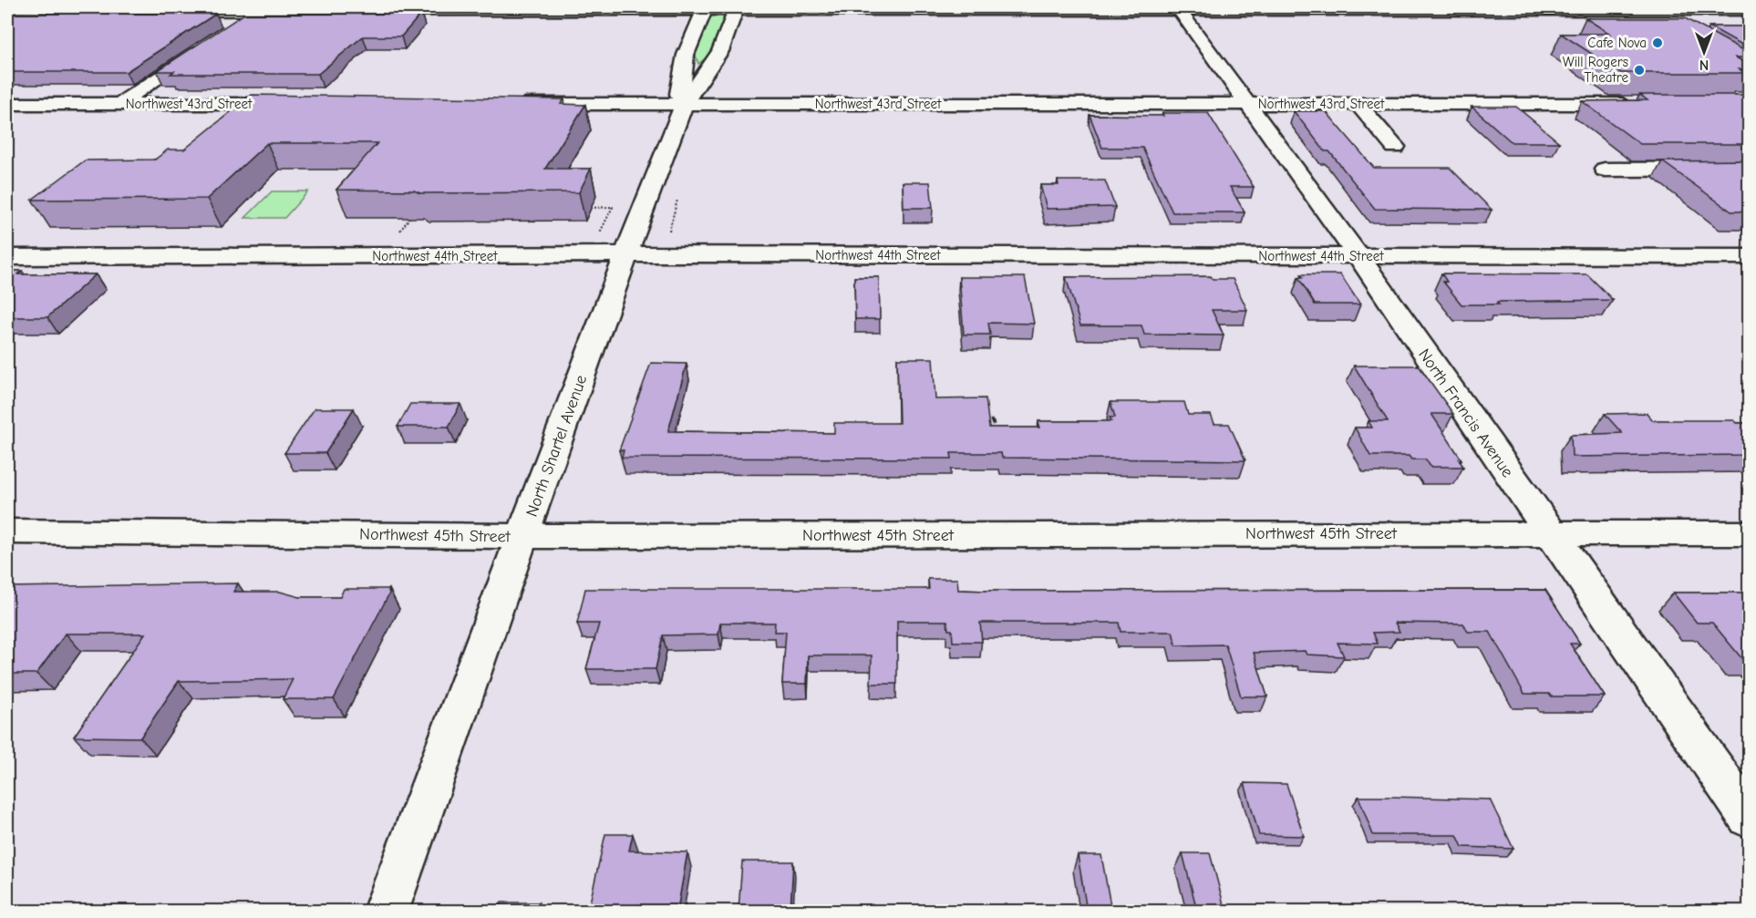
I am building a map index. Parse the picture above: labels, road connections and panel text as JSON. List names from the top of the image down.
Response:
{
  "streets": {
    "street": [
      "Northwest 43rd Street",
      "Northwest 44th Street",
      "North Francis Avenue",
      "North Shartel Avenue",
      "Northwest 45th Street"
    ]
  },
  "crossings": [
    ["Northwest 43rd Street", "North Francis Avenue"],
    ["Northwest 43rd Street", "North Shartel Avenue"],
    ["Northwest 44th Street", "North Francis Avenue"],
    ["Northwest 44th Street", "North Shartel Avenue"],
    ["North Francis Avenue", "Northwest 45th Street"],
    ["North Shartel Avenue", "Northwest 45th Street"]
  ],
  "places": ["Cafe Nova", "Will Rogers Theatre"],
  "north": "bottom"
}
